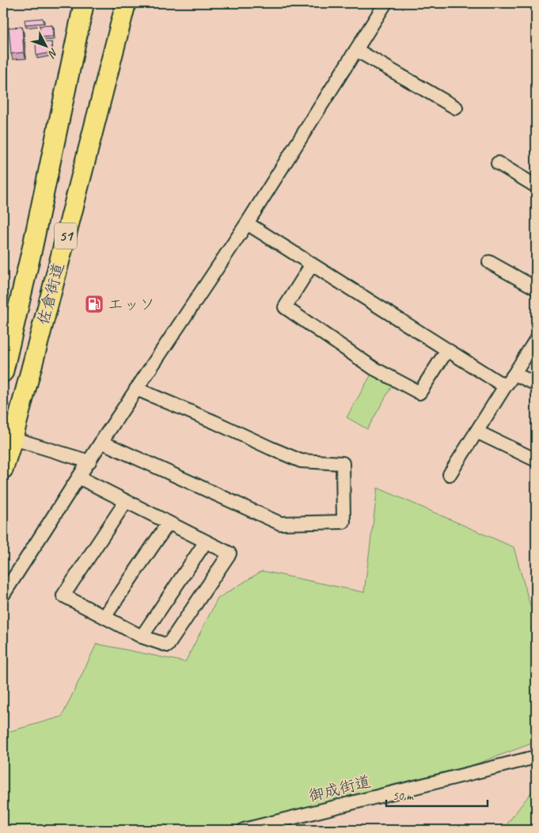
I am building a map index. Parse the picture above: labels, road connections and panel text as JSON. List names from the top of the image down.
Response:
{
  "streets": {
    "highway": ["51", "佐倉街道"],
    "street": ["御成街道"]
  },
  "places": {
    "fuel station": ["エッソ"]
  },
  "scale_bar": "50 m",
  "north": "bottom right"
}
